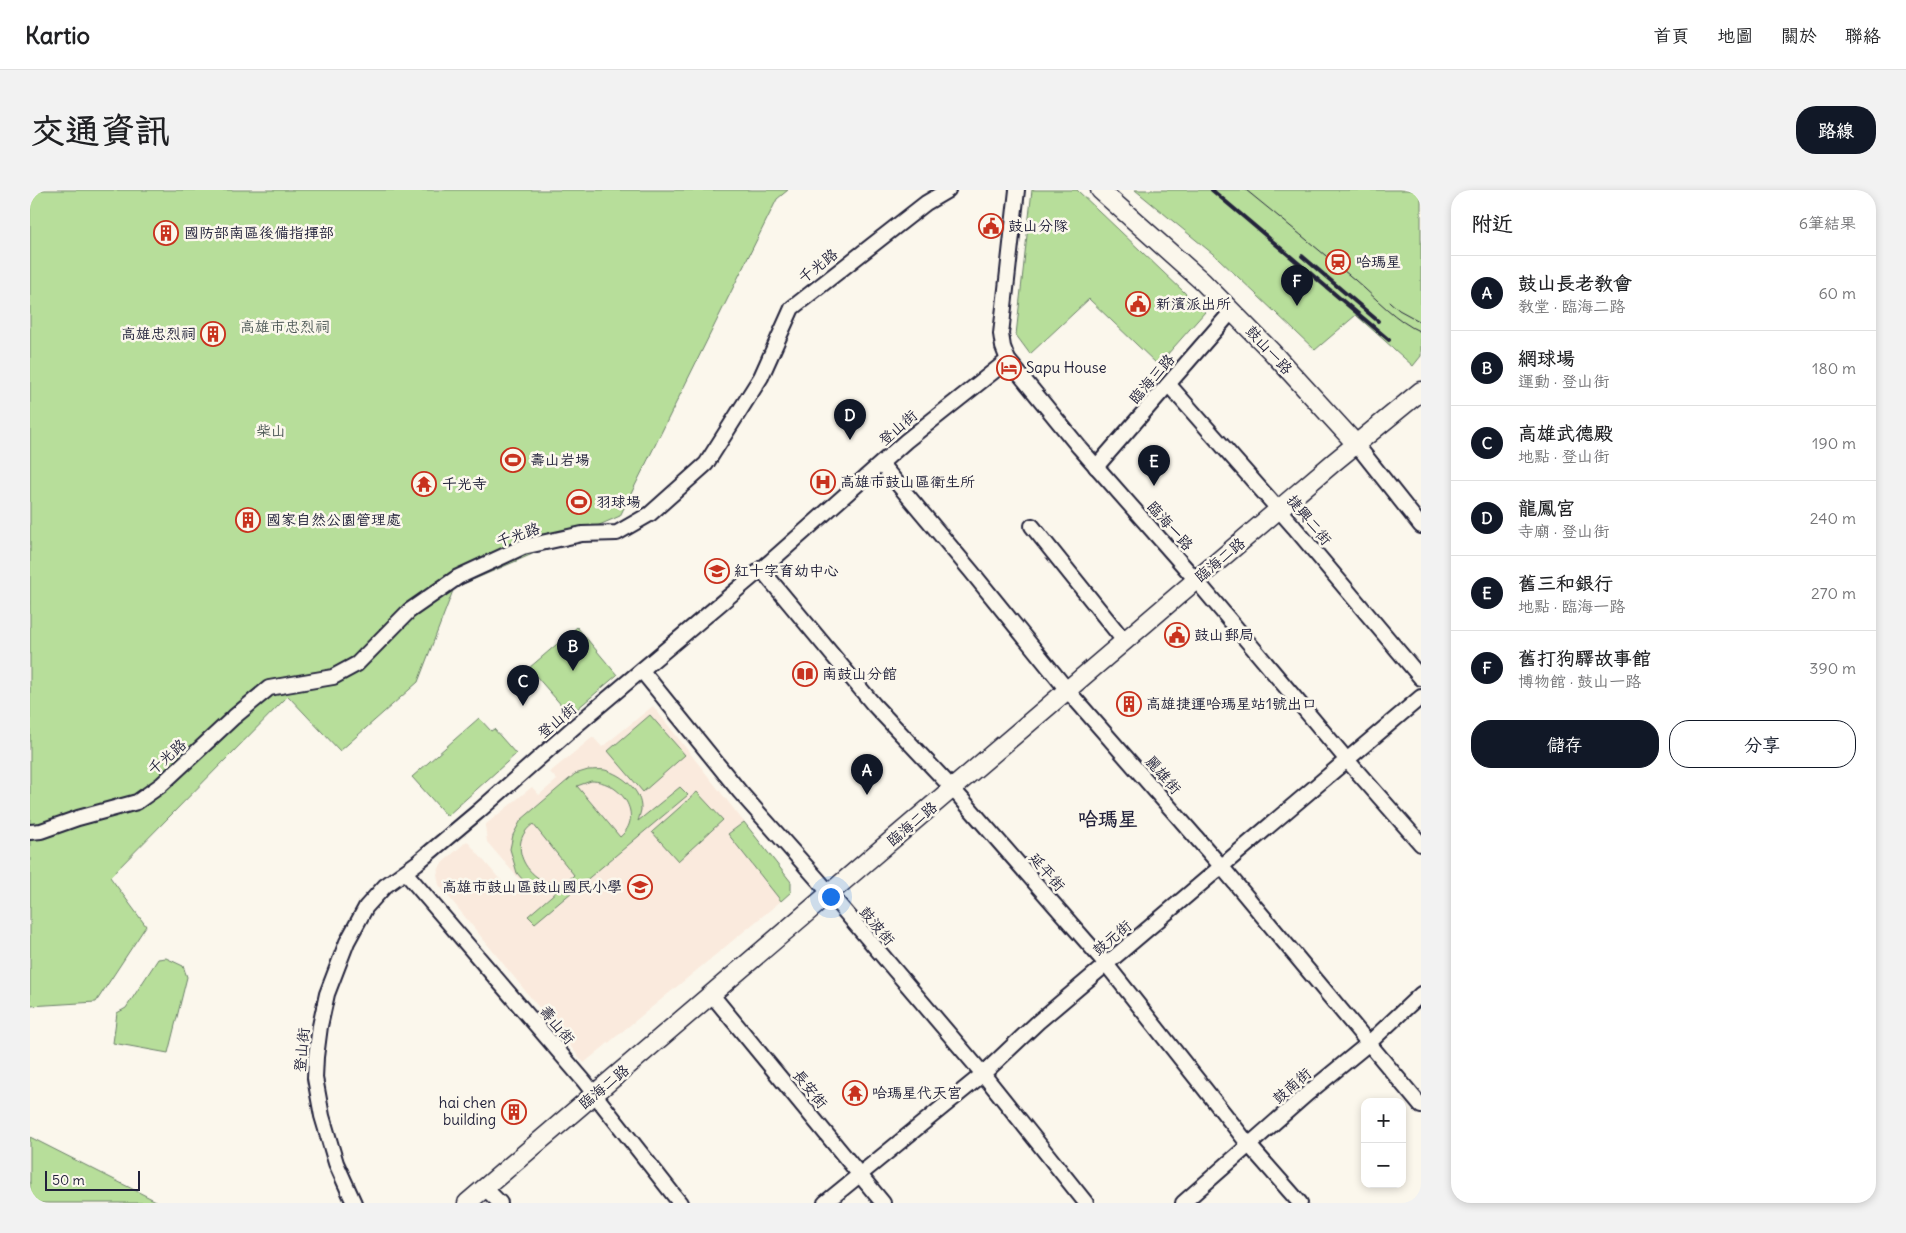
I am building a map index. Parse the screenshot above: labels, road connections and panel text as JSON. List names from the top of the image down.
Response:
{
  "streets": {
    "street": [
      "千光路",
      "鼓山一路",
      "臨海三路",
      "登山街",
      "捷興二街",
      "臨海一路",
      "臨海二路",
      "麗雄街",
      "延平街",
      "鼓波街",
      "鼓元街",
      "壽山街",
      "鼓南街",
      "長安街"
    ]
  },
  "crossings": [
    ["鼓山一路", "臨海三路"],
    ["鼓山一路", "臨海二路"],
    ["臨海三路", "捷興二街"],
    ["臨海三路", "臨海一路"],
    ["登山街", "臨海一路"],
    ["登山街", "麗雄街"],
    ["登山街", "延平街"],
    ["登山街", "鼓波街"],
    ["登山街", "壽山街"],
    ["捷興二街", "臨海二路"],
    ["臨海一路", "臨海二路"],
    ["臨海一路", "鼓元街"],
    ["臨海二路", "麗雄街"],
    ["臨海二路", "延平街"],
    ["臨海二路", "鼓波街"],
    ["臨海二路", "壽山街"],
    ["臨海二路", "長安街"],
    ["麗雄街", "鼓元街"],
    ["麗雄街", "鼓南街"],
    ["延平街", "鼓元街"],
    ["延平街", "鼓南街"],
    ["鼓波街", "鼓元街"],
    ["鼓元街", "長安街"]
  ],
  "districts": ["哈瑪星"],
  "parks": ["高雄市忠烈祠", "柴山"],
  "places": {
    "public building": ["鼓山分隊", "新濱派出所", "鼓山郵局"],
    "building": [
      "國防部南區後備指揮部",
      "高雄忠烈祠",
      "國家自然公園管理處",
      "高雄捷運哈瑪星站1號出口",
      "hai chen building"
    ],
    "station": ["哈瑪星"],
    "hotel": ["Sapu House"],
    "sports": ["壽山岩場", "羽球場"],
    "hospital": ["高雄市鼓山區衛生所"],
    "temple": ["千光寺", "哈瑪星代天宮"],
    "school or university": ["紅十字育幼中心", "高雄市鼓山區鼓山國民小學"],
    "library": ["南鼓山分館"]
  },
  "scale_bar": "50 m",
  "page": {
    "header": "Kartio",
    "nav": [
      "首頁",
      "地圖",
      "關於",
      "聯絡"
    ],
    "buttons": [
      "路線",
      ["儲存", "分享"]
    ],
    "title": "交通資訊",
    "heading": ["附近", "6筆結果"],
    "list": [
      {
        "mark": "A",
        "name": "鼓山長老教會",
        "note": "教堂 · 臨海二路",
        "value": "60 m"
      },
      {
        "mark": "B",
        "name": "網球場",
        "note": "運動 · 登山街",
        "value": "180 m"
      },
      {
        "mark": "C",
        "name": "高雄武德殿",
        "note": "地點 · 登山街",
        "value": "190 m"
      },
      {
        "mark": "D",
        "name": "龍鳳宮",
        "note": "寺廟 · 登山街",
        "value": "240 m"
      },
      {
        "mark": "E",
        "name": "舊三和銀行",
        "note": "地點 · 臨海一路",
        "value": "270 m"
      },
      {
        "mark": "F",
        "name": "舊打狗驛故事館",
        "note": "博物館 · 鼓山一路",
        "value": "390 m"
      }
    ],
    "pins": [
      "F",
      "D",
      "E",
      "B",
      "C",
      "A"
    ],
    "map_buttons": ["+", "−"],
    "scale": "50 m"
  }
}
